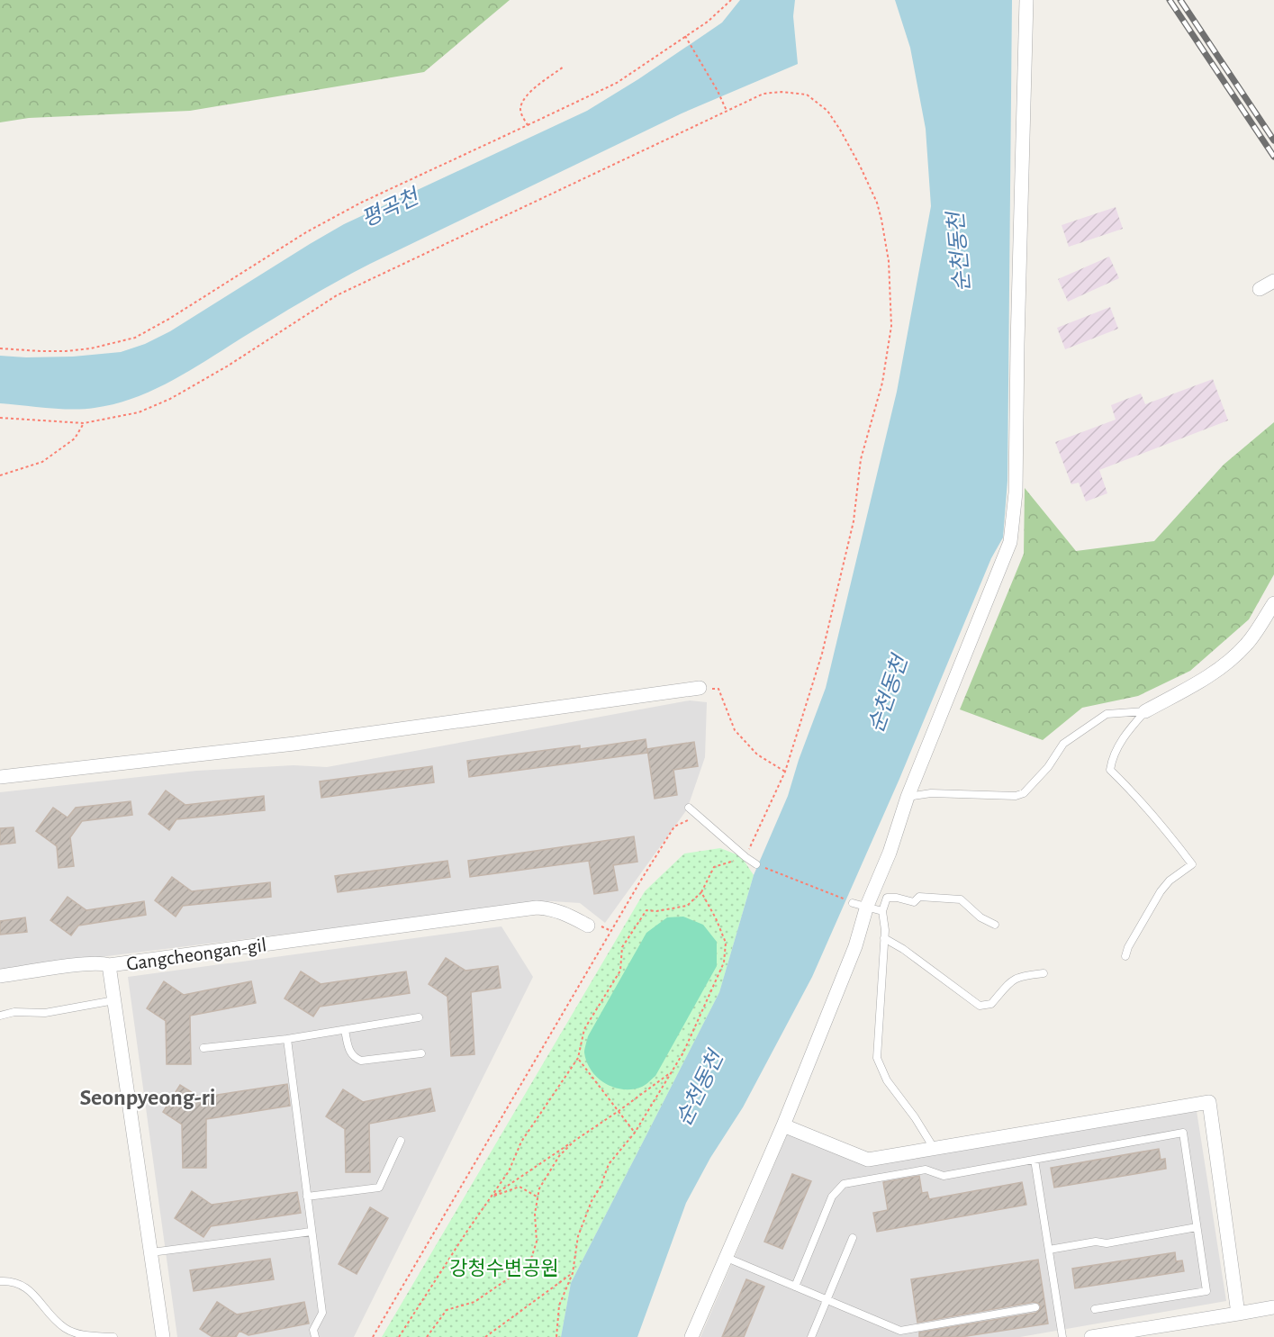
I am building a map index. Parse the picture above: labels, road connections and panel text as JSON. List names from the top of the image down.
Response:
{
  "streets": {
    "street": ["Gangcheongan-gil"]
  },
  "districts": ["Seonpyeong-ri"],
  "water": ["평곡천", "순천동천"],
  "parks": ["강청수변공원"]
}
